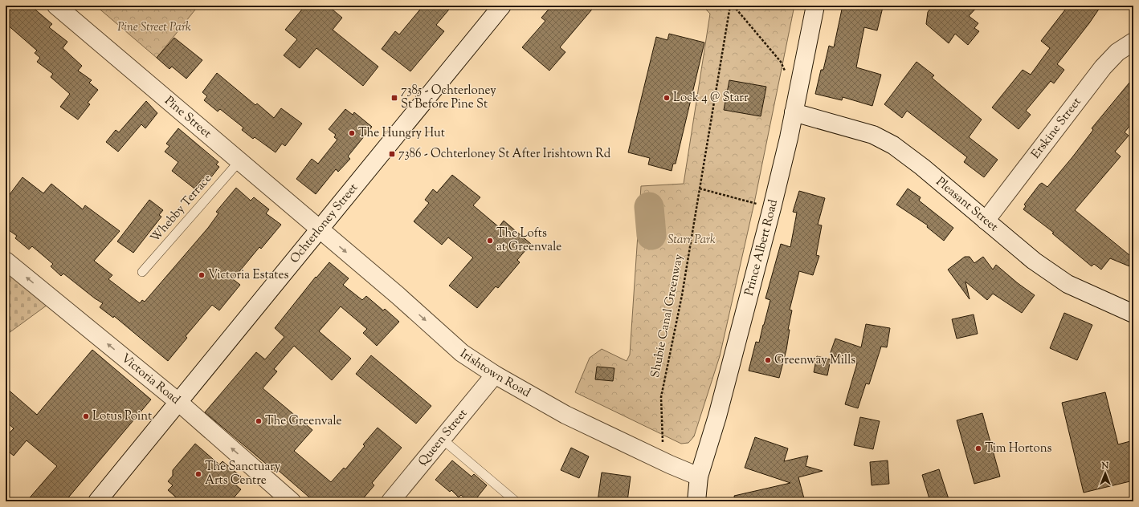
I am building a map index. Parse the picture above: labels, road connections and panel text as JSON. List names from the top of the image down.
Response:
{
  "streets": {
    "street": [
      "Pine Street",
      "Erskine Street",
      "Pleasant Street",
      "Ochterloney Street",
      "Prince Albert Road",
      "Irishtown Road",
      "Victoria Road",
      "Queen Street"
    ],
    "lane": ["Whebby Terrace"],
    "path": ["Shubie Canal Greenway"]
  },
  "crossings": [
    ["Pine Street", "Whebby Terrace"],
    ["Pine Street", "Ochterloney Street"],
    ["Pine Street", "Irishtown Road"],
    ["Erskine Street", "Pleasant Street"],
    ["Pleasant Street", "Prince Albert Road"],
    ["Ochterloney Street", "Irishtown Road"],
    ["Ochterloney Street", "Victoria Road"],
    ["Prince Albert Road", "Irishtown Road"],
    ["Shubie Canal Greenway", "Irishtown Road"],
    ["Irishtown Road", "Queen Street"]
  ],
  "one_way": ["Irishtown Road", "Victoria Road"],
  "parks": ["Pine Street Park", "Starr Park"],
  "places": {
    "transit": ["7385 - Ochterloney St Before Pine St", "7386 - Ochterloney St After Irishtown Rd"],
    "other": [
      "Lock 4 @ Starr",
      "The Hungry Hut",
      "The Lofts at Greenvale",
      "Victoria Estates",
      "Greenway Mills",
      "Lotus Point",
      "The Greenvale",
      "Tim Hortons",
      "The Sanctuary Arts Centre"
    ]
  },
  "north": "top"
}
